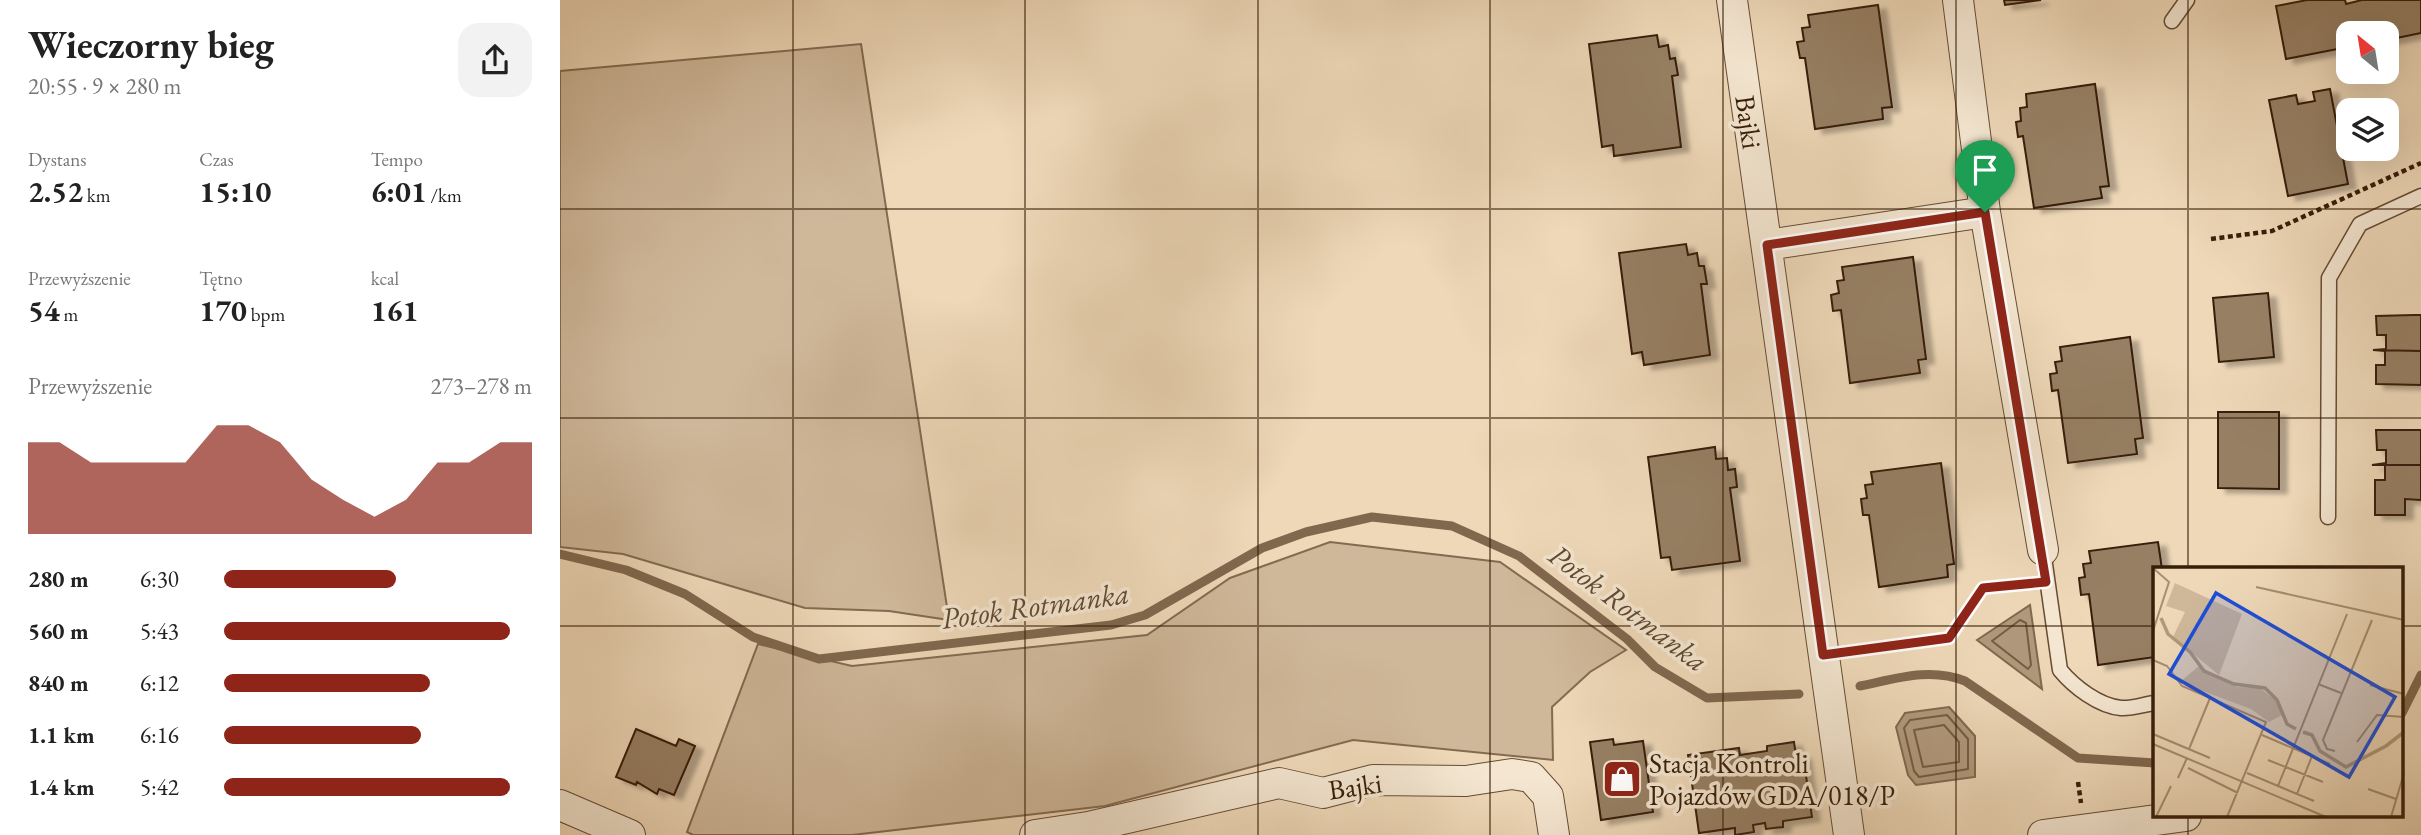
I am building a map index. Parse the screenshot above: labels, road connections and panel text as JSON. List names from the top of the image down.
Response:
{
  "streets": {
    "street": ["Bajki"]
  },
  "water": ["Potok Rotmanka"],
  "places": {
    "shop": ["Stacja Kontroli Pojazdów GDA/018/P"]
  },
  "north": "top left",
  "page": {
    "heading": ["Wieczorny bieg", "20:55 · 9 × 280 m"],
    "stats": [
      ["Dystans", "2.52 km"],
      ["Czas", "15:10"],
      ["Tempo", "6:01 /km"],
      ["Przewyższenie", "54 m"],
      ["Tętno", "170 bpm"],
      ["kcal", "161"]
    ],
    "chart": ["Przewyższenie", "273–278 m"],
    "list": [
      {
        "name": "280 m",
        "note": "6:30"
      },
      {
        "name": "560 m",
        "note": "5:43"
      },
      {
        "name": "840 m",
        "note": "6:12"
      },
      {
        "name": "1.1 km",
        "note": "6:16"
      },
      {
        "name": "1.4 km",
        "note": "5:42"
      }
    ]
  }
}
